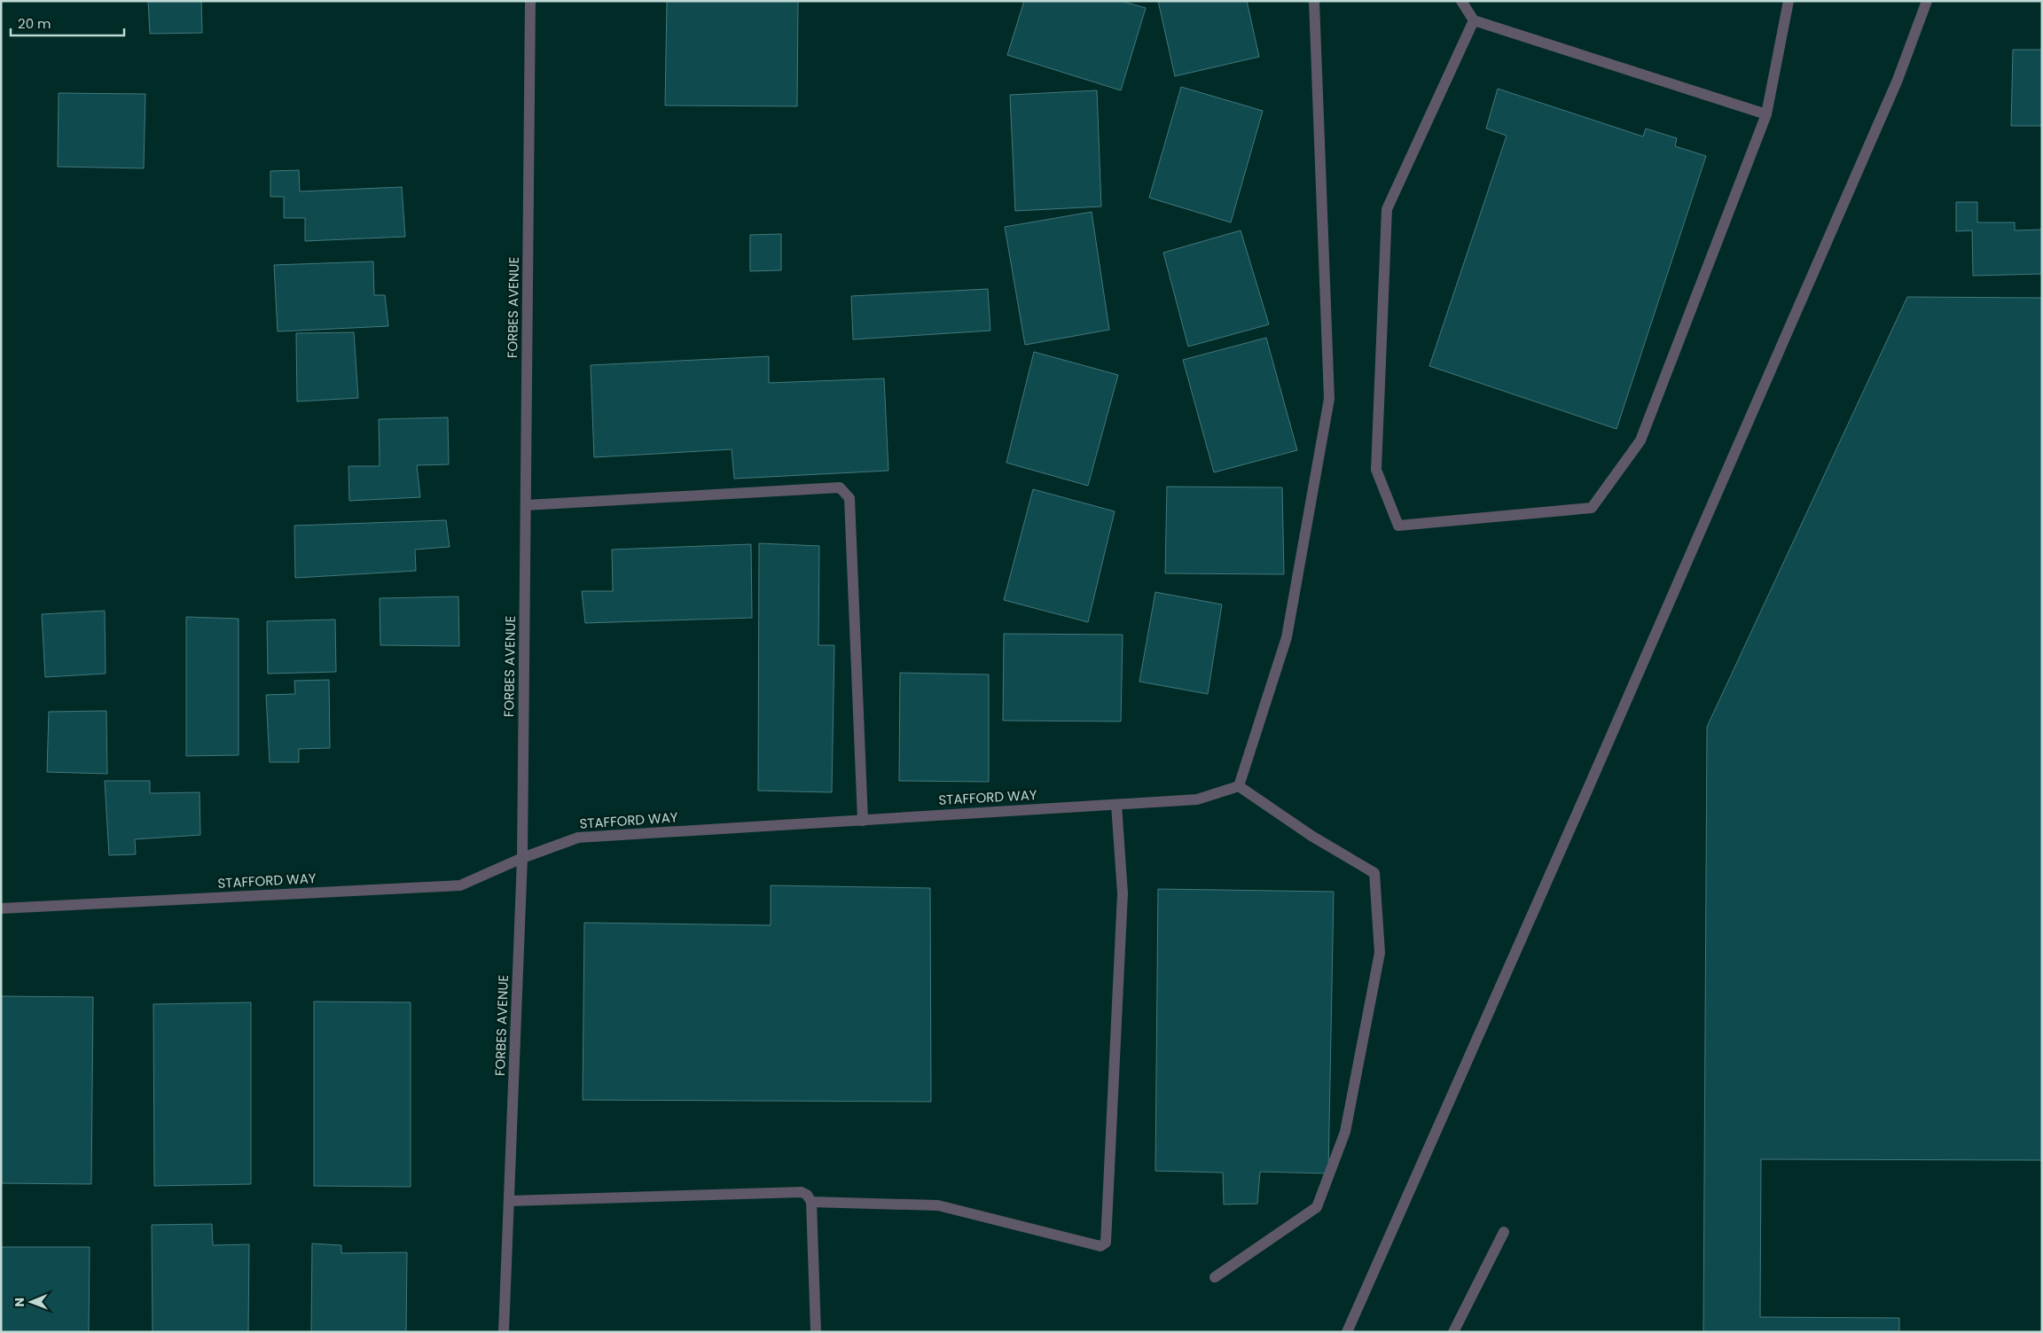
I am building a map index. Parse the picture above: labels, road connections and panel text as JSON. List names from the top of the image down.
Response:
{
  "streets": {
    "street": ["FORBES AVENUE", "STAFFORD WAY"]
  },
  "crossings": [
    ["FORBES AVENUE", "STAFFORD WAY"]
  ],
  "scale_bar": "20 m",
  "north": "left"
}
